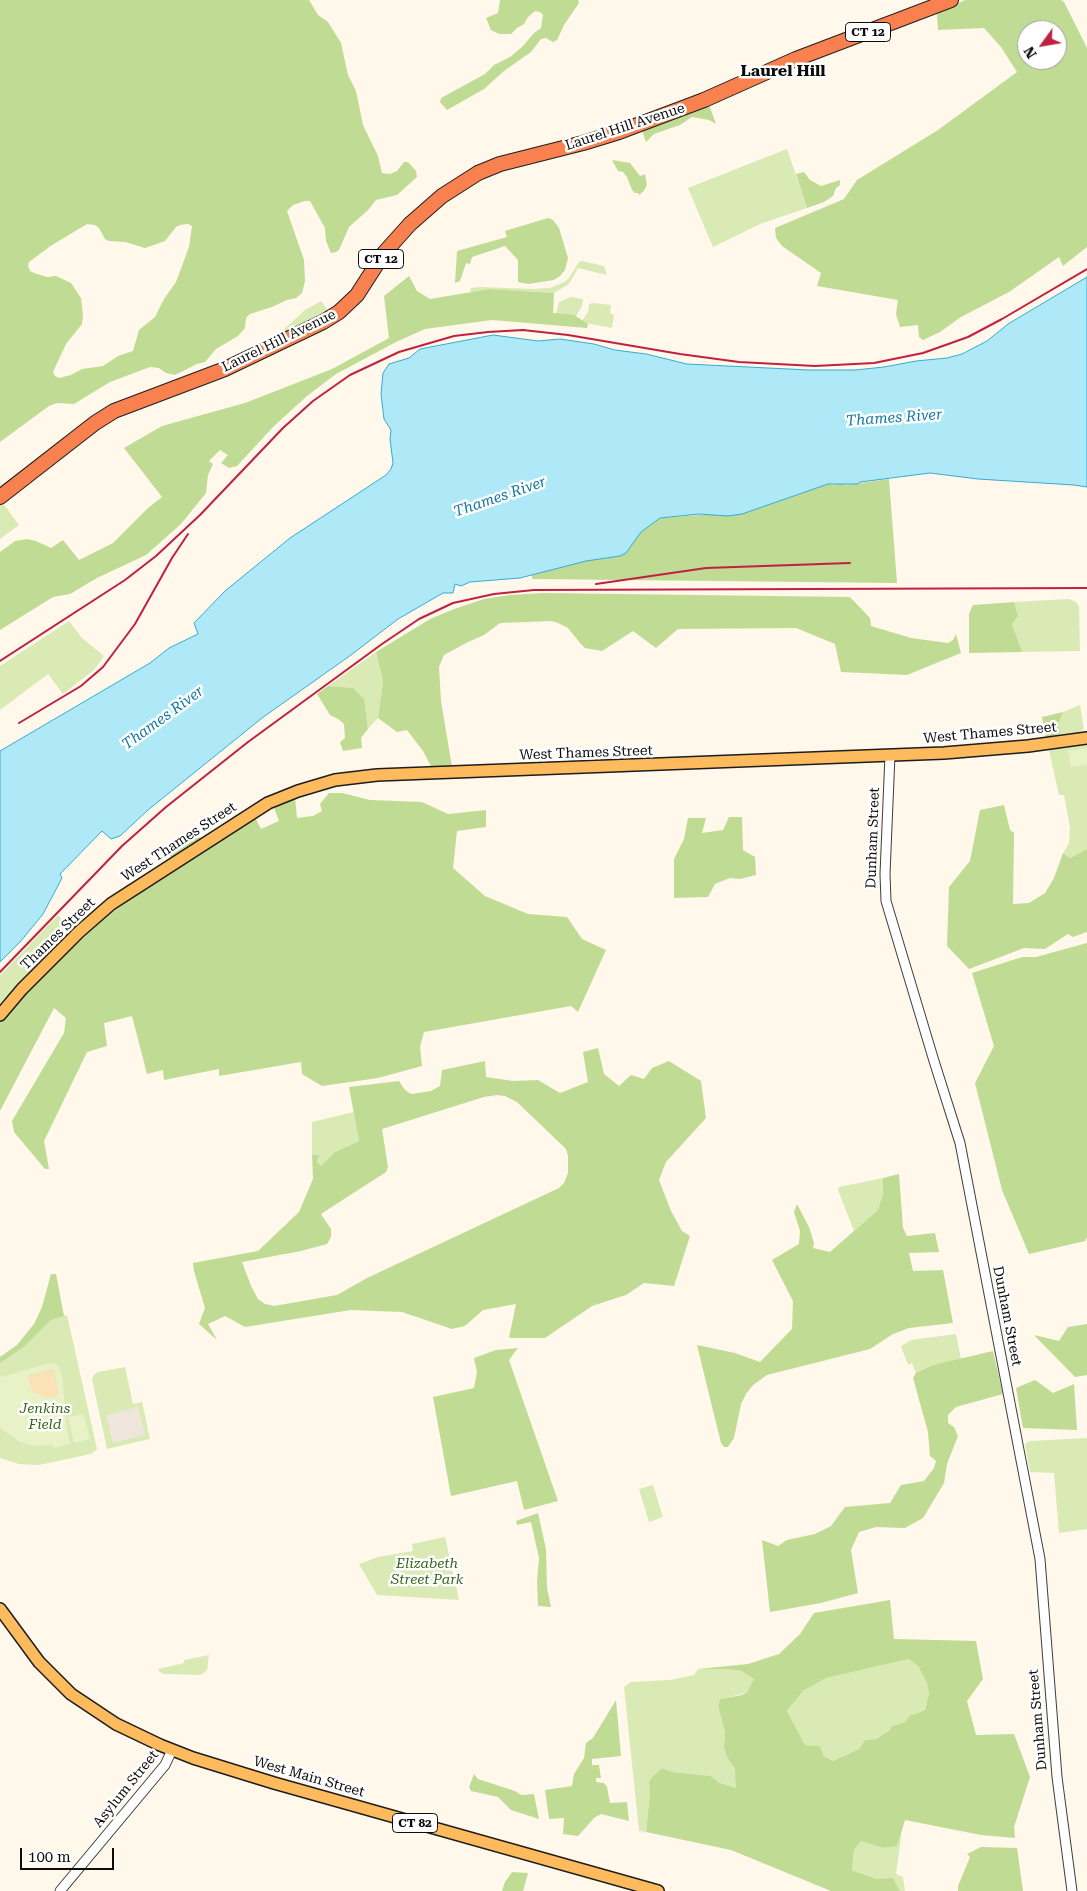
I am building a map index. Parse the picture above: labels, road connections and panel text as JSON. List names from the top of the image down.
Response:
{
  "streets": {
    "highway": ["CT 12", "Laurel Hill Avenue"],
    "main road": [
      "West Thames Street",
      "Thames Street",
      "West Main Street",
      "CT 82"
    ],
    "street": ["Dunham Street", "Asylum Street"]
  },
  "crossings": [
    ["West Thames Street", "Dunham Street"],
    ["West Thames Street", "Thames Street"],
    ["West Main Street", "Asylum Street"]
  ],
  "districts": ["Laurel Hill"],
  "water": ["Thames River"],
  "parks": ["Jenkins Field", "Elizabeth Street Park"],
  "scale_bar": "100 m",
  "north": "bottom left"
}
